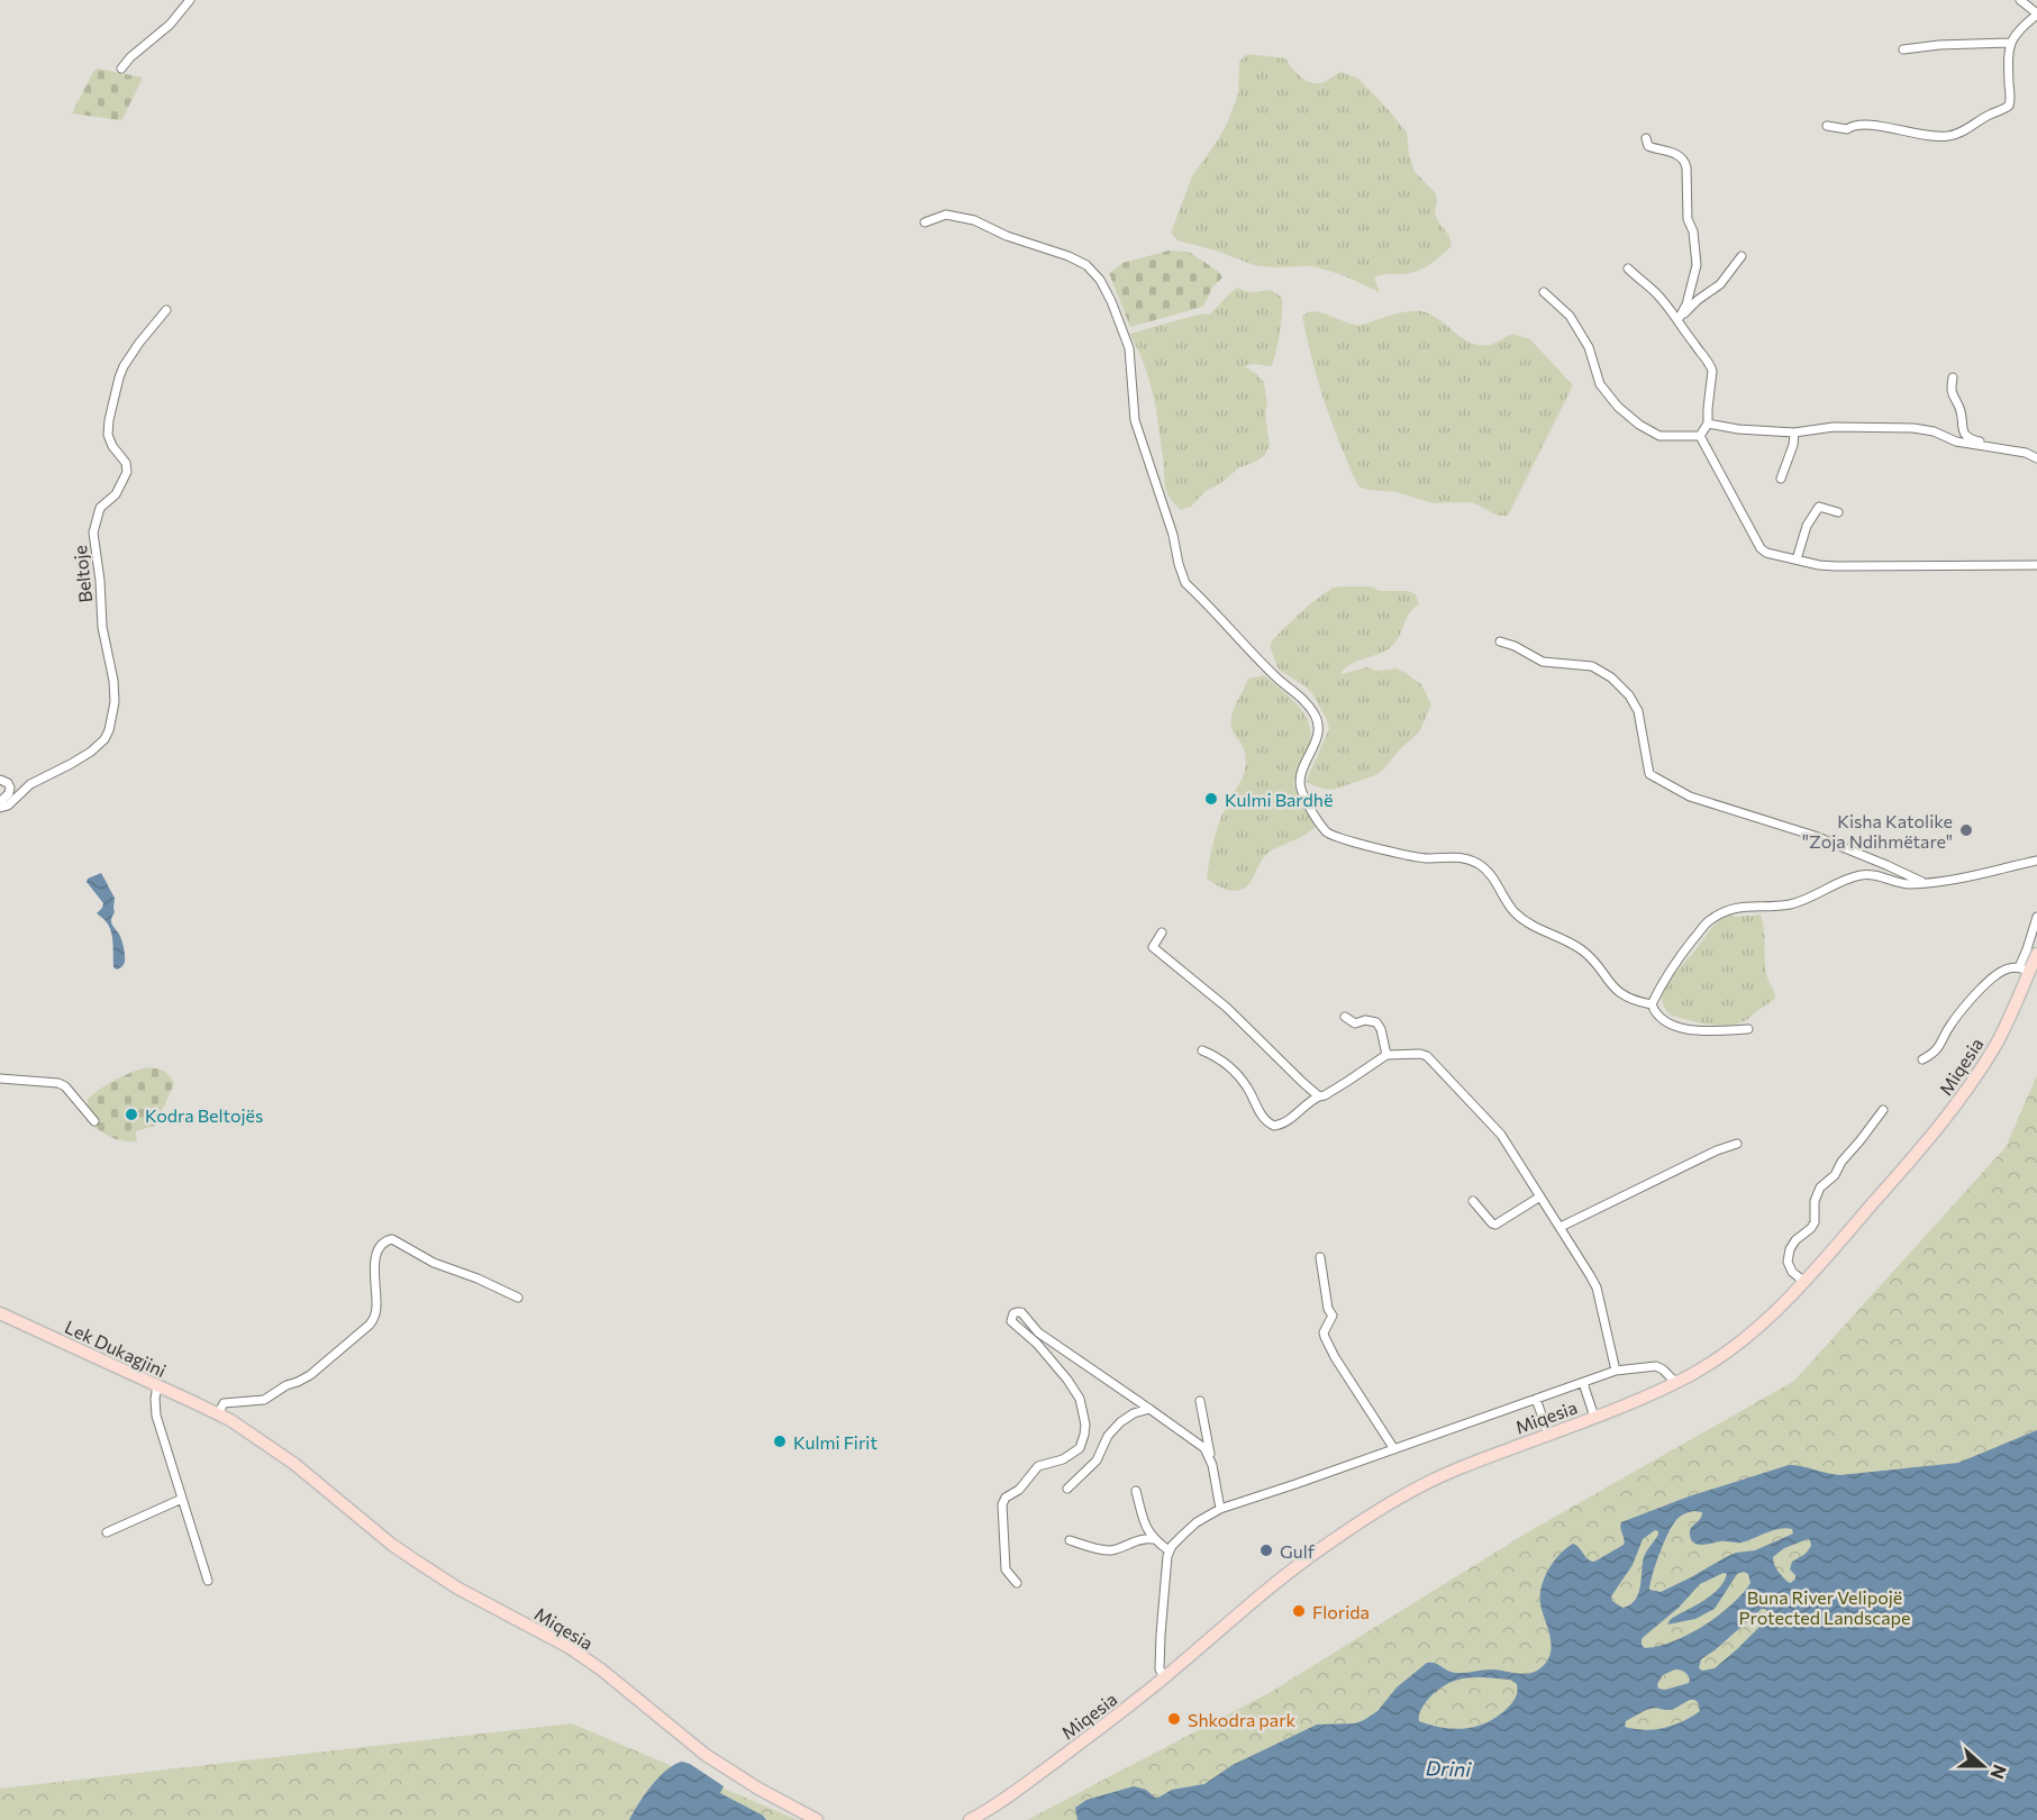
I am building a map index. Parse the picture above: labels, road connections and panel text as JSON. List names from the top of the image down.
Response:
{
  "streets": {
    "main road": ["Miqesia", "Lek Dukagjini"],
    "street": ["Beltoje"]
  },
  "crossings": [
    ["Miqesia", "Lek Dukagjini"]
  ],
  "water": ["Drini"],
  "parks": ["Buna River Velipojë Protected Landscape"],
  "places": [
    "Kulmi Bardhë",
    "Kisha Katolike \"Zoja Ndihmëtare\"",
    "Kodra Beltojës",
    "Kulmi Firit",
    "Gulf",
    "Florida",
    "Shkodra park"
  ],
  "north": "right"
}
